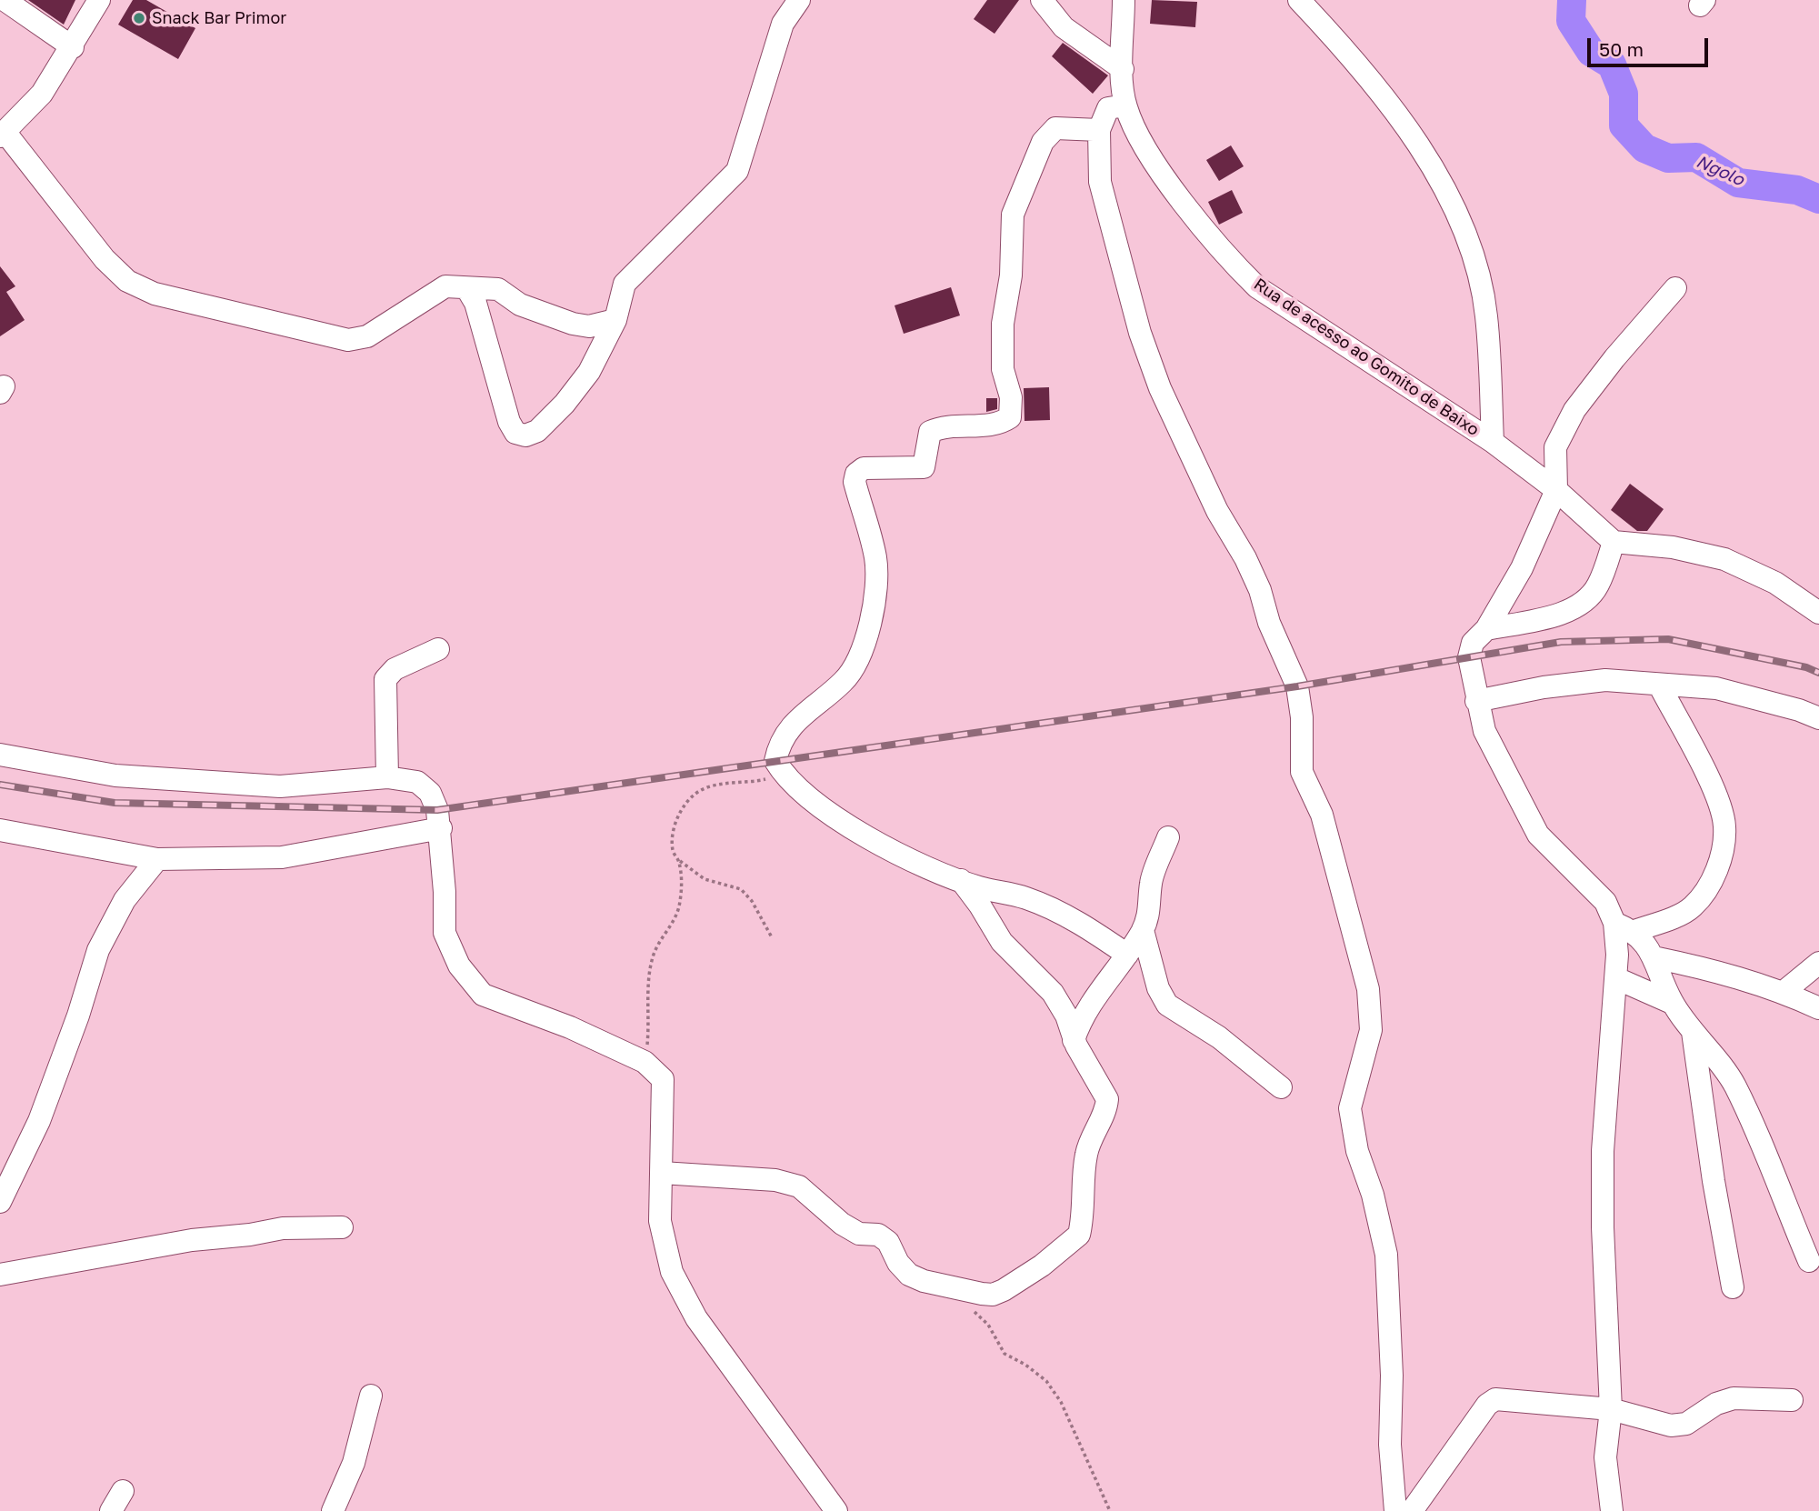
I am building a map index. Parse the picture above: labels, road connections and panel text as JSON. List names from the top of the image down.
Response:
{
  "streets": {
    "street": ["Rua de acesso ao Gomito de Baixo"]
  },
  "water": ["Ngolo"],
  "places": ["Snack Bar Primor"],
  "scale_bar": "50 m"
}
